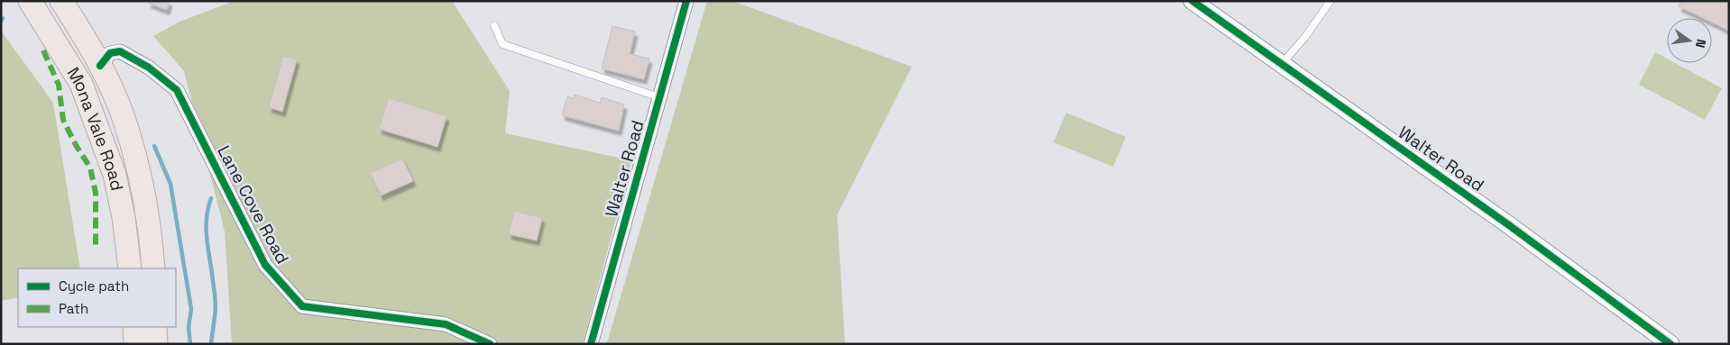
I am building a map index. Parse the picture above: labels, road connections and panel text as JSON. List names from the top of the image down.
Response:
{
  "streets": {
    "highway": ["Mona Vale Road"],
    "street": ["Walter Road", "Lane Cove Road"]
  },
  "crossings": [
    ["Mona Vale Road", "Lane Cove Road"]
  ],
  "legend": ["Cycle path", "Path"],
  "north": "right"
}
